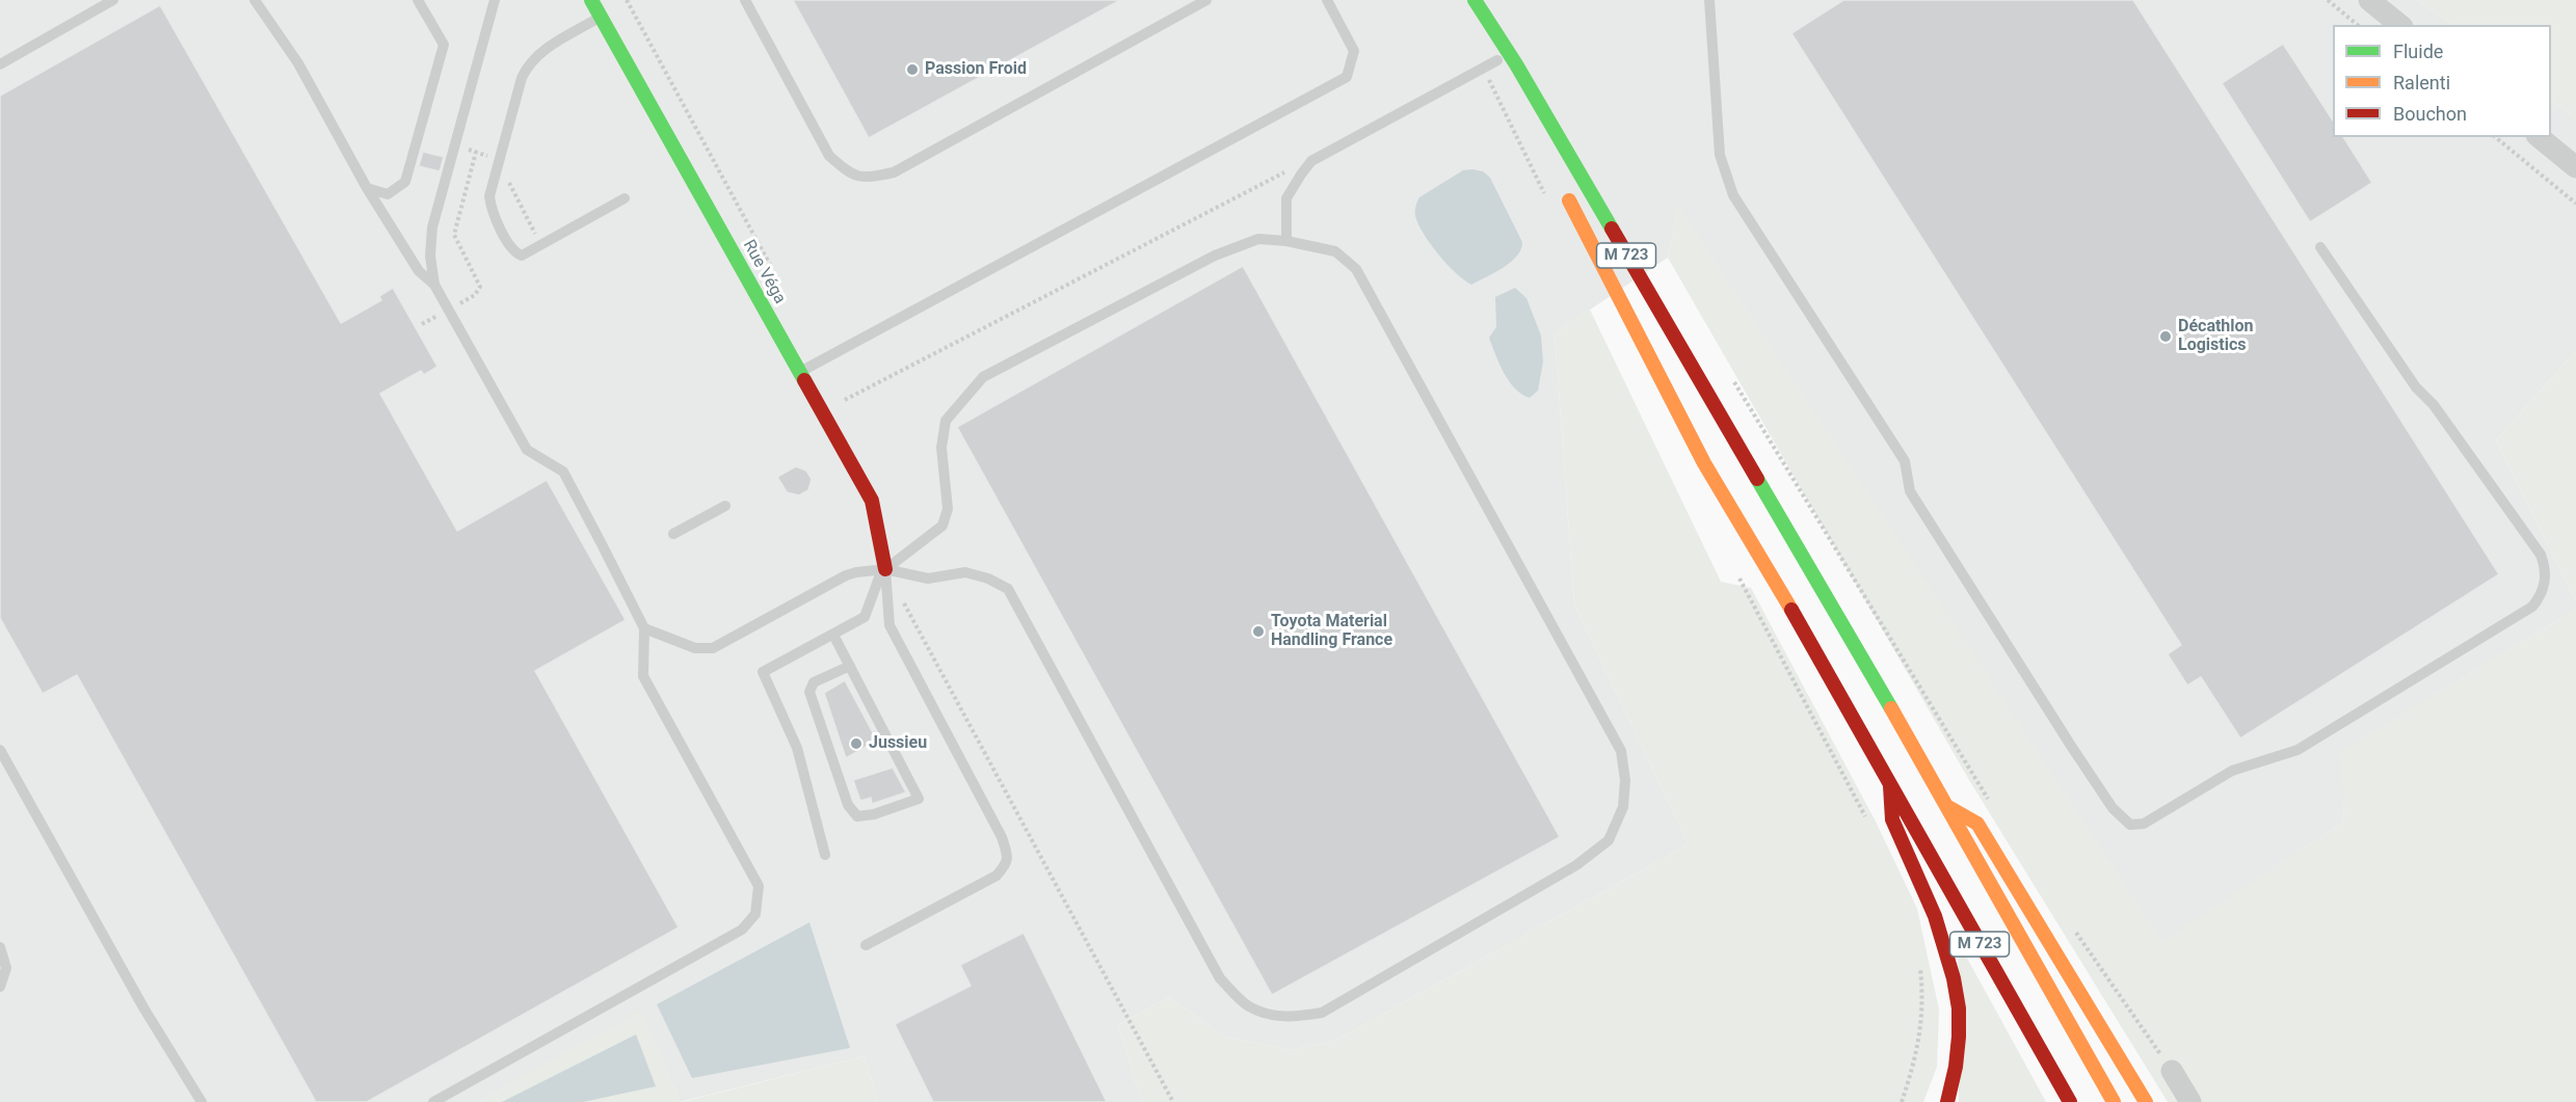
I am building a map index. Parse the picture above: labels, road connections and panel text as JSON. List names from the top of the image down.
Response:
{
  "streets": {
    "main road": ["M 723", "Rue Véga"]
  },
  "places": [
    "Passion Froid",
    "Décathlon Logistics",
    "Toyota Material Handling France",
    "Jussieu"
  ],
  "legend": ["Fluide", "Ralenti", "Bouchon"]
}
